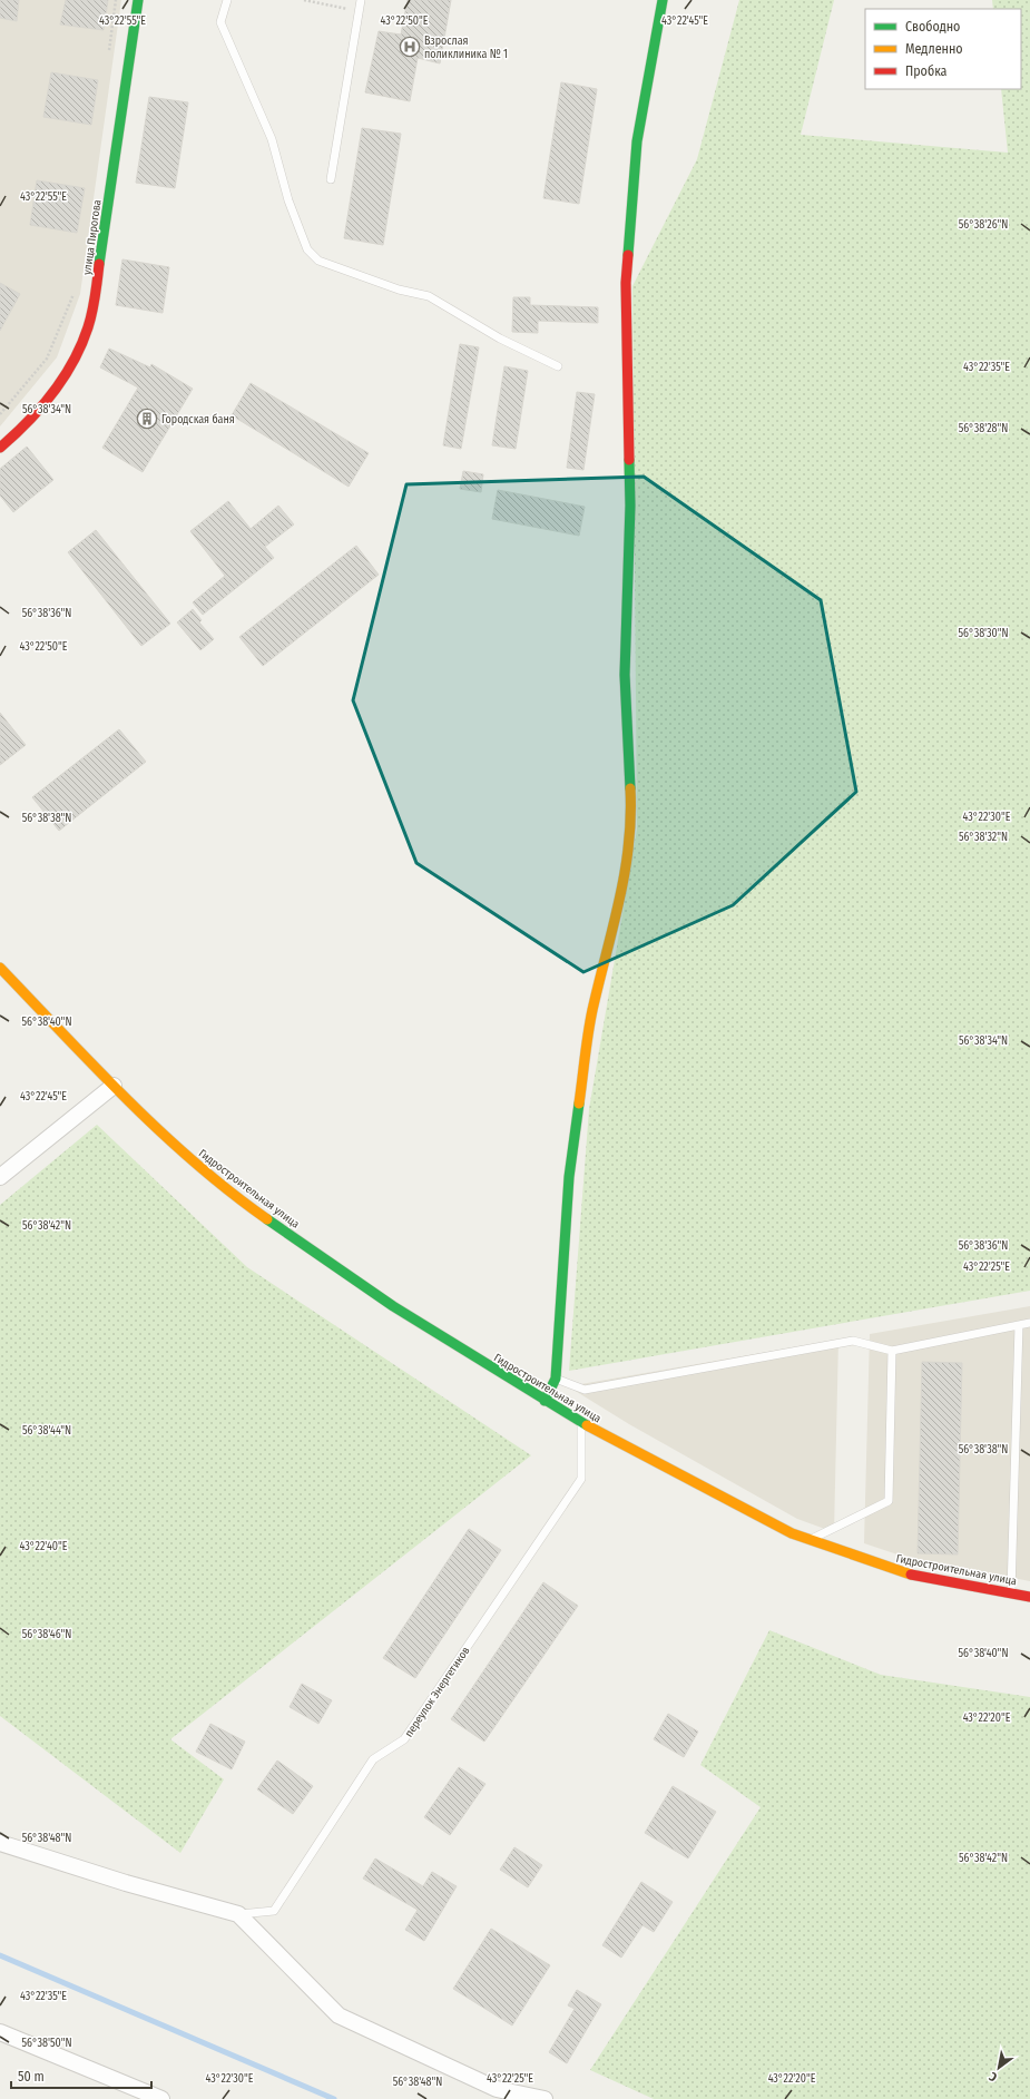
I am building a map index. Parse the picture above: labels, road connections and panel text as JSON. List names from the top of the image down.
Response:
{
  "streets": {
    "street": ["улица Пирогова", "Гидростроительная улица"],
    "lane": ["переулок Энергетиков"]
  },
  "crossings": [
    ["Гидростроительная улица", "переулок Энергетиков"]
  ],
  "places": {
    "hospital": ["Взрослая поликлиника № 1"],
    "building": ["Городская баня"]
  },
  "legend": ["Свободно", "Медленно", "Пробка"],
  "scale_bar": "50 m",
  "north": "bottom left",
  "coordinates": [
    "43°22'55\"E",
    "43°22'50\"E",
    "43°22'45\"E",
    "56°38'26\"N",
    "43°22'35\"E",
    "56°38'34\"N",
    "56°38'28\"N",
    "56°38'36\"N",
    "56°38'30\"N",
    "43°22'30\"E",
    "56°38'38\"N",
    "56°38'32\"N",
    "56°38'40\"N",
    "56°38'42\"N",
    "43°22'25\"E",
    "56°38'44\"N",
    "43°22'40\"E",
    "56°38'46\"N",
    "43°22'20\"E",
    "56°38'48\"N",
    "56°38'50\"N"
  ]
}
